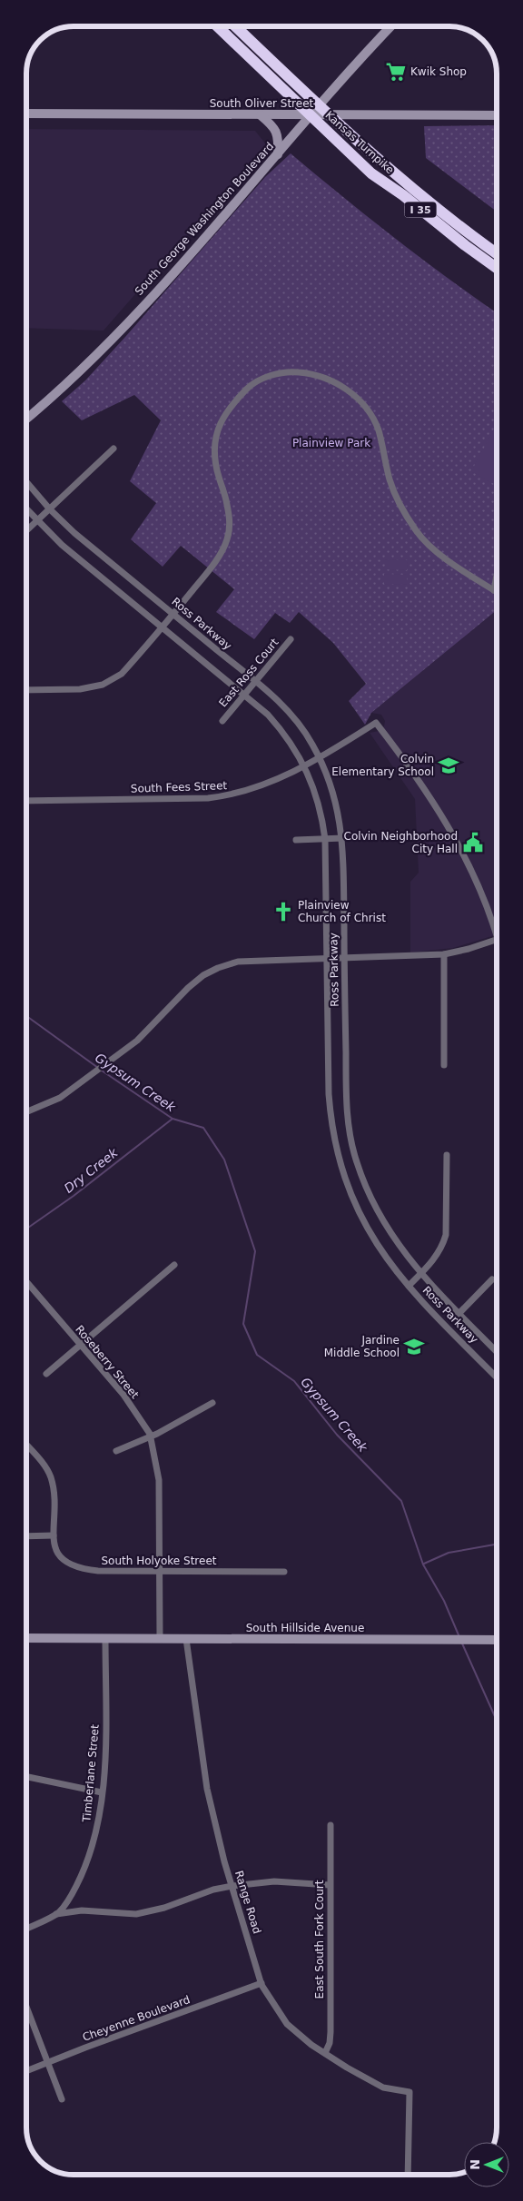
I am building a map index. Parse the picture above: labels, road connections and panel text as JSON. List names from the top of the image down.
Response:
{
  "streets": {
    "highway": ["Kansas Turnpike", "I 35"],
    "main road": ["South Oliver Street", "South George Washington Boulevard", "South Hillside Avenue"],
    "street": [
      "Ross Parkway",
      "East Ross Court",
      "South Fees Street",
      "Roseberry Street",
      "South Holyoke Street",
      "Timberlane Street",
      "Range Road",
      "East South Fork Court",
      "Cheyenne Boulevard"
    ]
  },
  "crossings": [
    ["South Oliver Street", "South George Washington Boulevard"],
    ["Ross Parkway", "East Ross Court"],
    ["Ross Parkway", "South Fees Street"],
    ["Roseberry Street", "South Holyoke Street"],
    ["Roseberry Street", "South Hillside Avenue"],
    ["South Hillside Avenue", "Timberlane Street"],
    ["South Hillside Avenue", "Range Road"],
    ["Range Road", "East South Fork Court"],
    ["Range Road", "Cheyenne Boulevard"]
  ],
  "water": ["Gypsum Creek", "Dry Creek"],
  "parks": ["Plainview Park"],
  "places": {
    "supermarket": ["Kwik Shop"],
    "school or university": ["Colvin Elementary School", "Jardine Middle School"],
    "public building": ["Colvin Neighborhood City Hall"],
    "church": ["Plainview Church of Christ"]
  },
  "north": "left"
}
